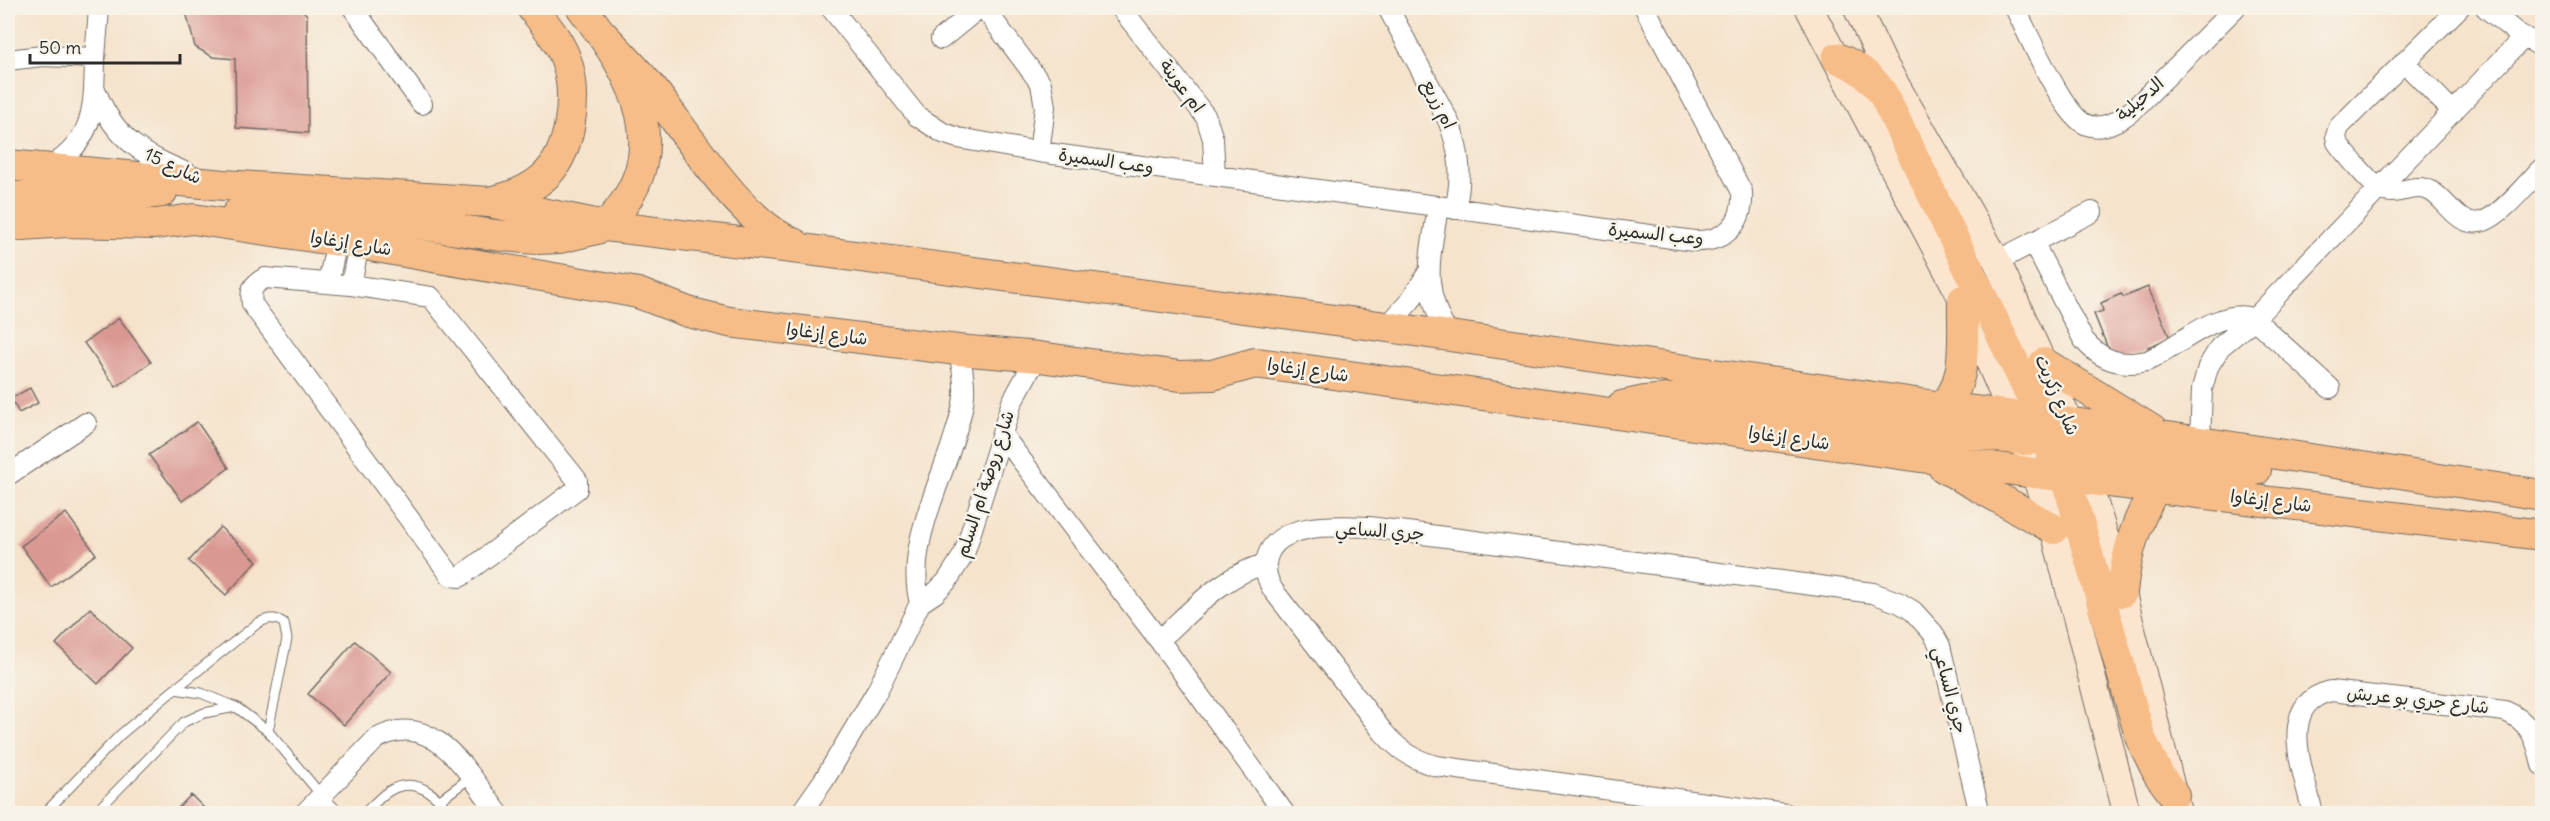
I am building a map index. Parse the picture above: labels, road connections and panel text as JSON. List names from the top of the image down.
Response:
{
  "streets": {
    "main road": ["شارع إزغاوا", "شارع زكريت"],
    "street": [
      "ام عوينة",
      "الدحيلية",
      "ام زريع",
      "وعب السميرة",
      "شارع 15",
      "شارع روضة ام السلم",
      "جري الساعي",
      "شارع جري بو عريش"
    ]
  },
  "crossings": [
    ["ام عوينة", "وعب السميرة"],
    ["ام زريع", "وعب السميرة"],
    ["شارع 15", "شارع إزغاوا"],
    ["شارع إزغاوا", "شارع زكريت"],
    ["شارع إزغاوا", "شارع روضة ام السلم"]
  ],
  "scale_bar": "50 m"
}
